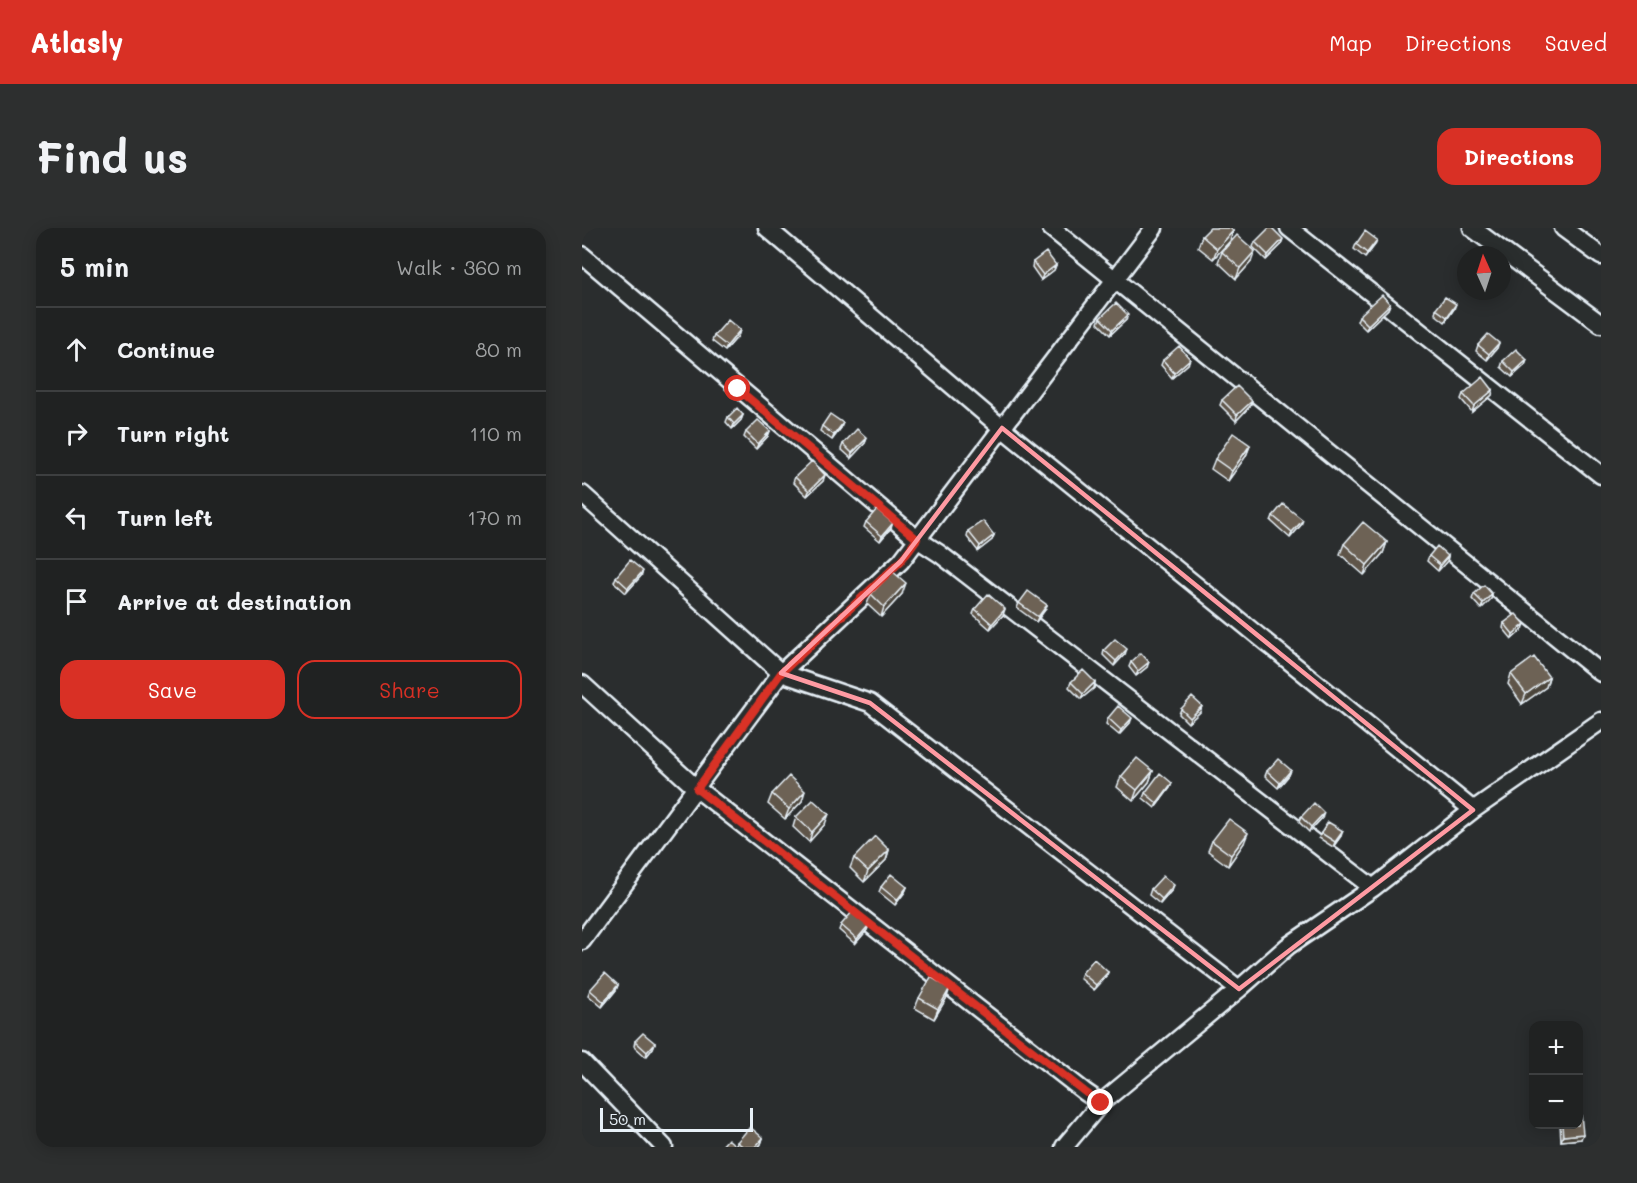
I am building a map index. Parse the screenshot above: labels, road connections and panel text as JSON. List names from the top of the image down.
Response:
{
  "scale_bar": "50 m",
  "north": "top",
  "page": {
    "header": "Atlasly",
    "nav": ["Map", "Directions", "Saved"],
    "buttons": [
      "Directions",
      ["Save", "Share"]
    ],
    "title": "Find us",
    "heading": ["5 min", "Walk · 360 m"],
    "list": [
      ["Continue", "80 m"],
      ["Turn right", "110 m"],
      ["Turn left", "170 m"],
      "Arrive at destination"
    ],
    "map_buttons": ["+", "−"],
    "scale": "50 m"
  }
}
